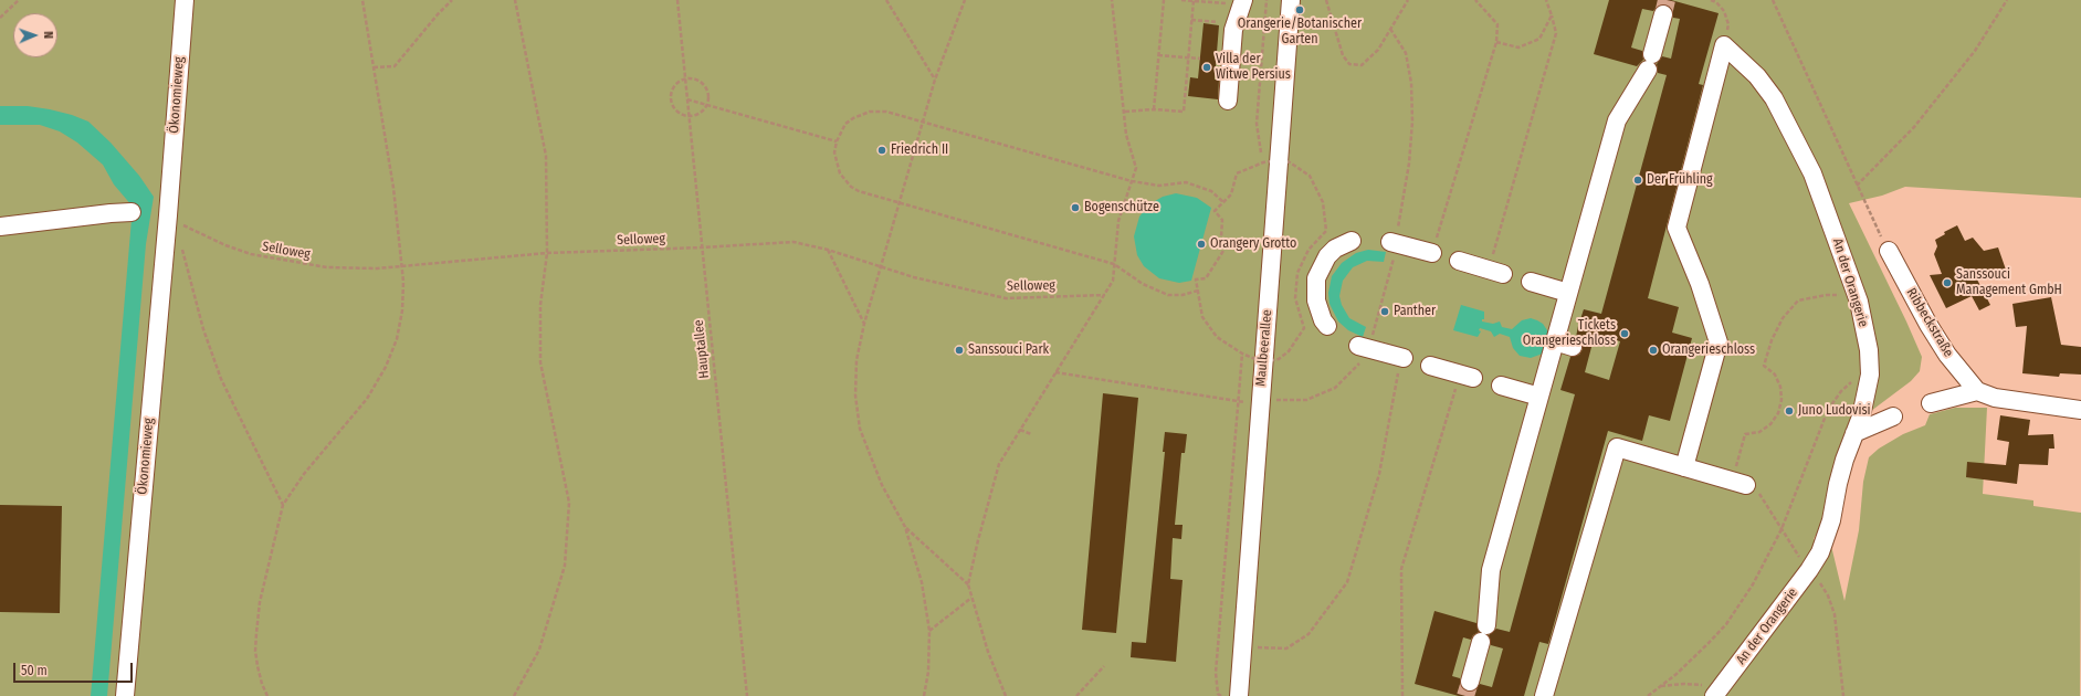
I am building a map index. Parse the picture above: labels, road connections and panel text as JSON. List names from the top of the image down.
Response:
{
  "streets": {
    "street": [
      "Ökonomieweg",
      "An der Orangerie",
      "Ribbeckstraße",
      "Maulbeerallee"
    ],
    "path": ["Selloweg", "Hauptallee"]
  },
  "crossings": [
    ["Ökonomieweg", "Selloweg"],
    ["Selloweg", "Hauptallee"]
  ],
  "places": [
    "Orangerie/Botanischer Garten",
    "Villa der Witwe Persius",
    "Friedrich II",
    "Der Frühling",
    "Bogenschütze",
    "Orangery Grotto",
    "Sanssouci Management GmbH",
    "Panther",
    "Tickets Orangerieschloss",
    "Sanssouci Park",
    "Orangerieschloss",
    "Juno Ludovisi"
  ],
  "scale_bar": "50 m",
  "north": "right"
}
